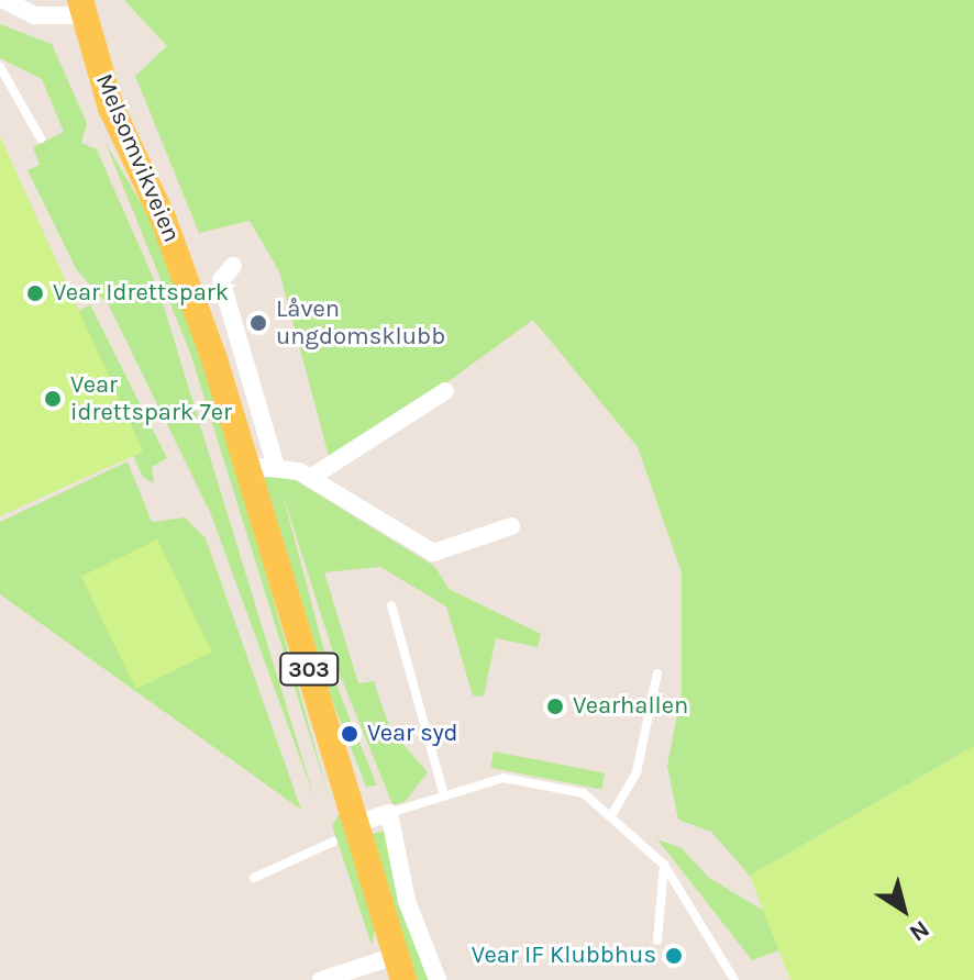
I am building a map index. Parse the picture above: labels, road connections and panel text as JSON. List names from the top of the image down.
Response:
{
  "streets": {
    "main road": ["Melsomvikveien", "303"]
  },
  "places": [
    "Vear Idrettspark",
    "Låven ungdomsklubb",
    "Vear idrettspark 7er",
    "Vearhallen",
    "Vear syd",
    "Vear IF Klubbhus"
  ],
  "north": "bottom right"
}
